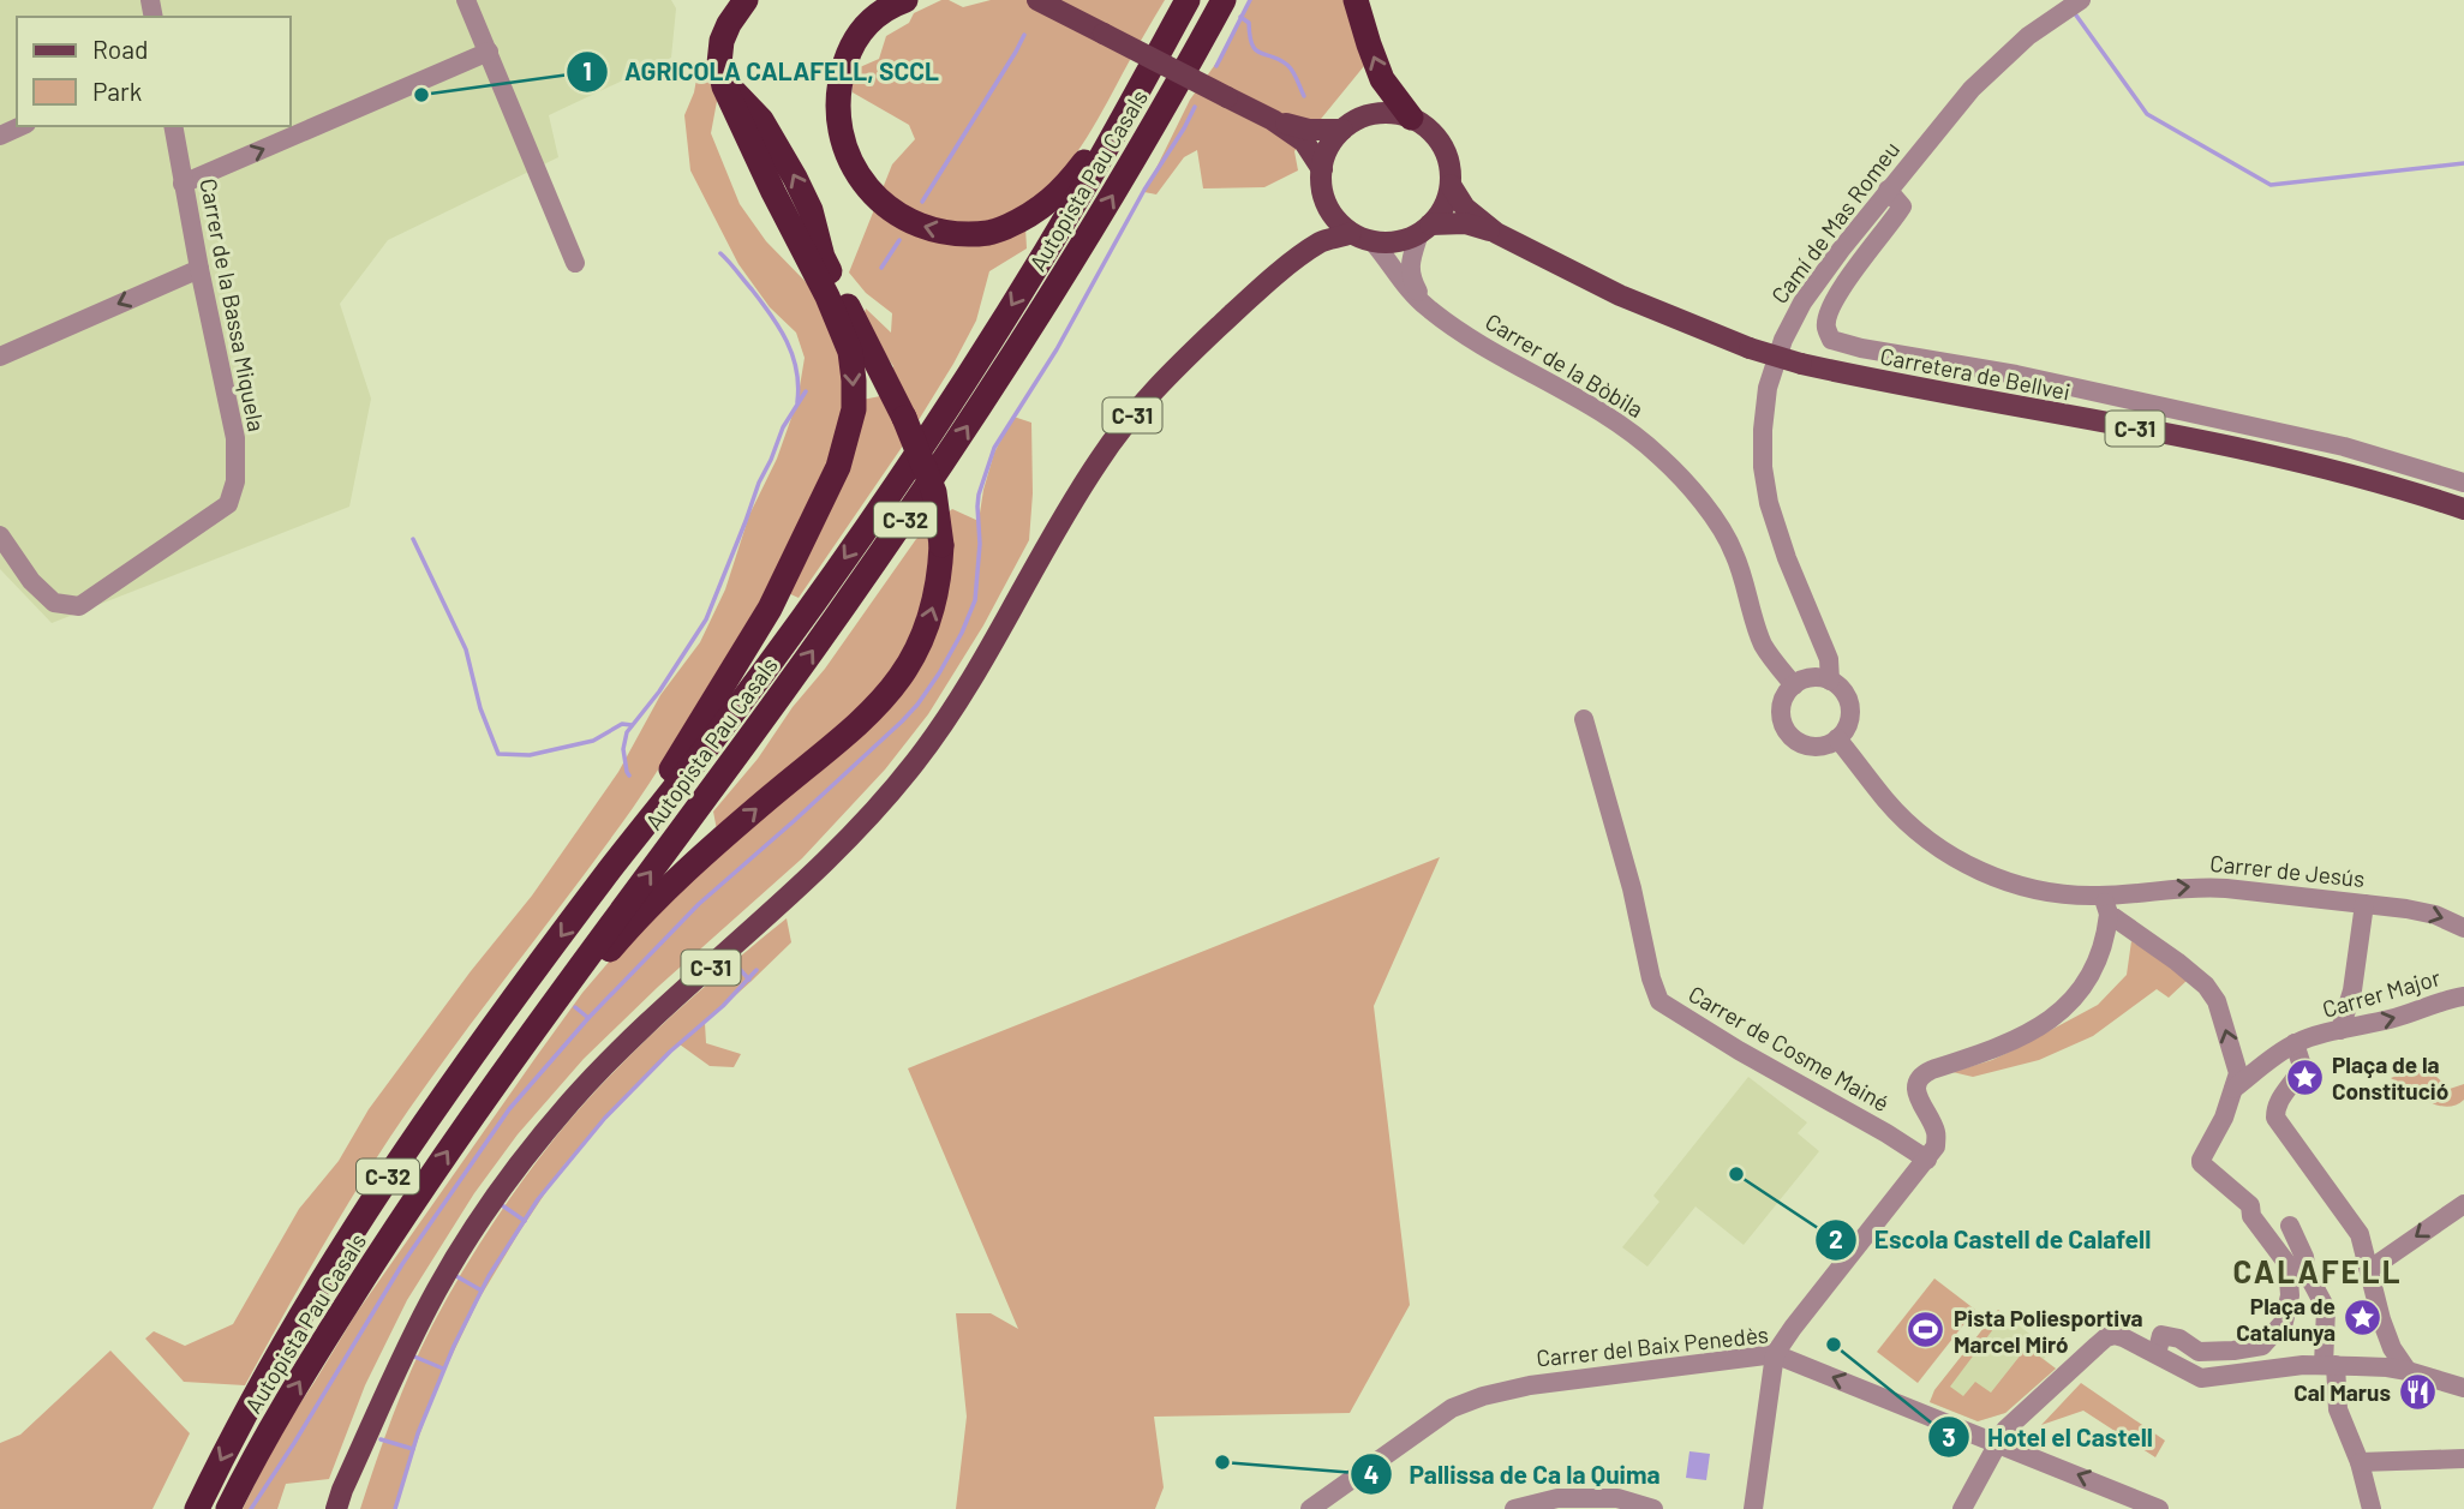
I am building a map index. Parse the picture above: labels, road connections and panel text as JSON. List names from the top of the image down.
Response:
{
  "streets": {
    "highway": ["Autopista Pau Casals", "C-32"],
    "main road": ["Carretera de Bellvei", "C-31"],
    "street": [
      "Camí de Mas Romeu",
      "Carrer de la Bassa Miquela",
      "Carrer de la Bòbila",
      "Carrer de Jesús",
      "Carrer Major",
      "Carrer de Cosme Mainé",
      "Carrer del Baix Penedès"
    ]
  },
  "crossings": [
    ["Camí de Mas Romeu", "Carrer de la Bòbila"],
    ["Carrer de la Bòbila", "Carretera de Bellvei"],
    ["Carrer de la Bòbila", "C-31"],
    ["Carretera de Bellvei", "C-31"]
  ],
  "one_way": ["Carrer de Jesús", "Carrer Major", "Carrer del Baix Penedès"],
  "districts": ["CALAFELL"],
  "places": {
    "other": [
      "AGRICOLA CALAFELL, SCCL",
      "Escola Castell de Calafell",
      "Hotel el Castell",
      "Pallissa de Ca la Quima"
    ],
    "place": ["Plaça de la Constitució", "Plaça de Catalunya"],
    "sports": ["Pista Poliesportiva Marcel Miró"],
    "restaurant": ["Cal Marus"]
  },
  "legend": ["Road", "Park"]
}
